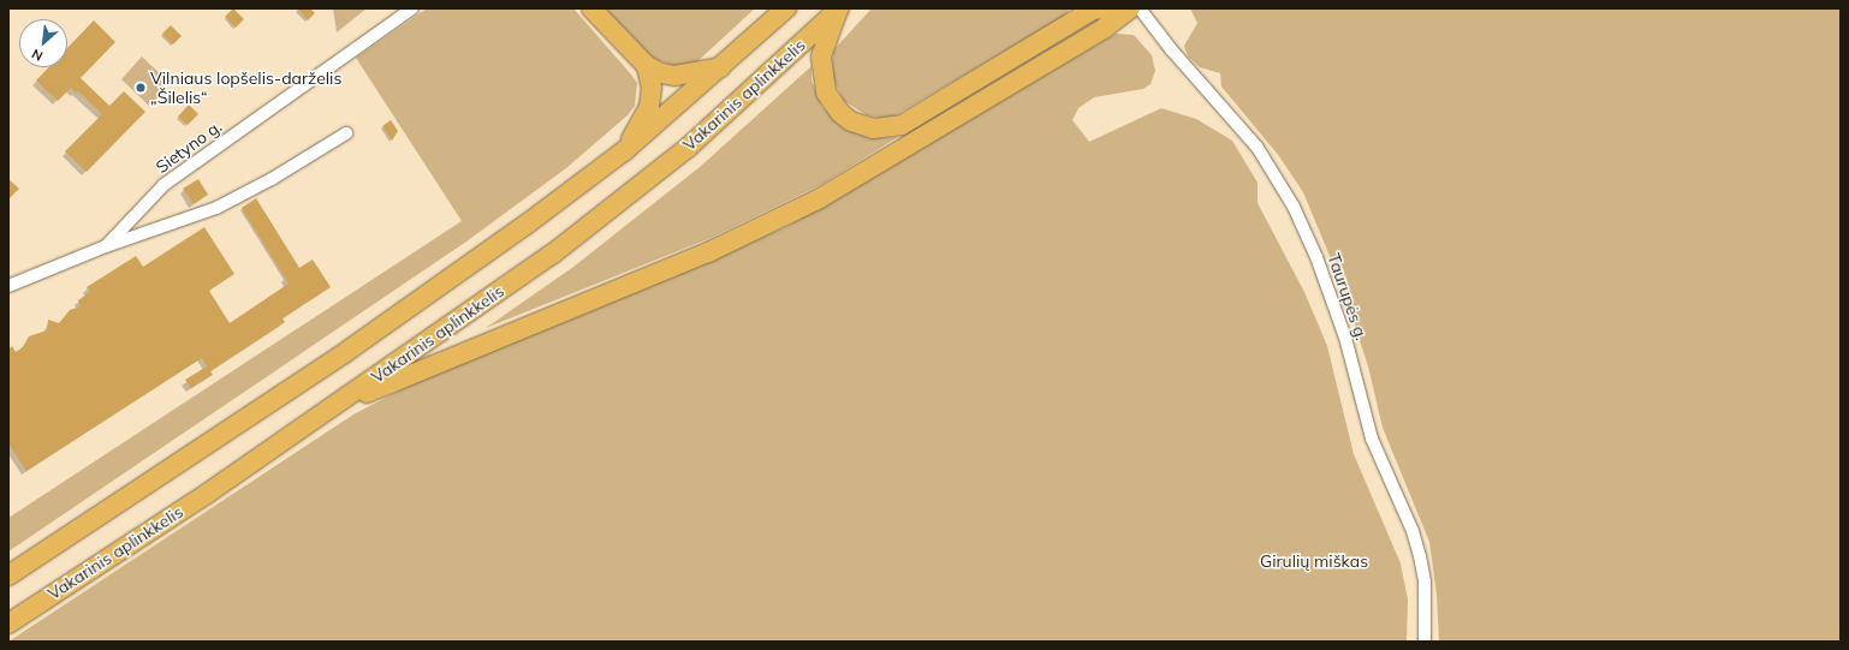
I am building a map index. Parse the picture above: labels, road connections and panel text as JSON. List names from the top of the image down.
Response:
{
  "streets": {
    "highway": ["Vakarinis aplinkkelis"],
    "street": ["Sietyno g.", "Taurupės g."]
  },
  "parks": ["Girulių miškas"],
  "places": ["Vilniaus lopšelis-darželis „Šilelis“"],
  "north": "bottom left"
}
